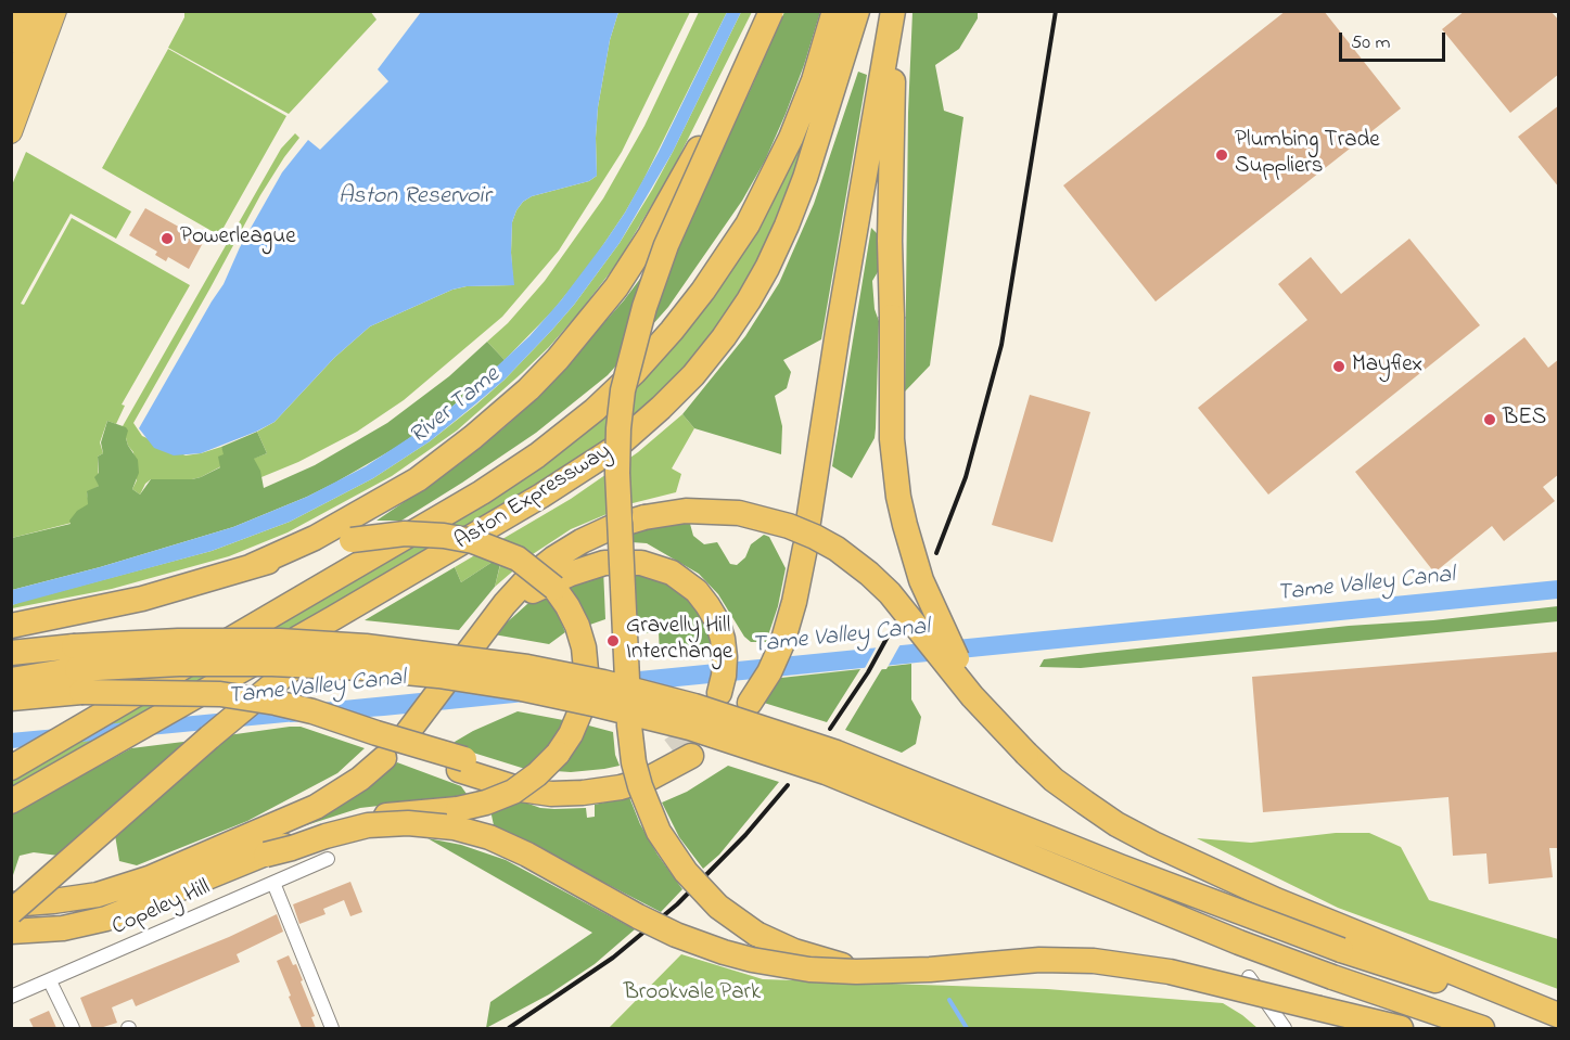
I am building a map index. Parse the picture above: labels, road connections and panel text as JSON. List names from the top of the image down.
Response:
{
  "streets": {
    "highway": ["Aston Expressway"],
    "street": ["Copeley Hill"]
  },
  "water": ["Aston Reservoir", "River Tame", "Tame Valley Canal"],
  "parks": ["Brookvale Park"],
  "places": [
    "Plumbing Trade Suppliers",
    "Powerleague",
    "Mayflex",
    "BES",
    "Gravelly Hill Interchange"
  ],
  "scale_bar": "50 m"
}
